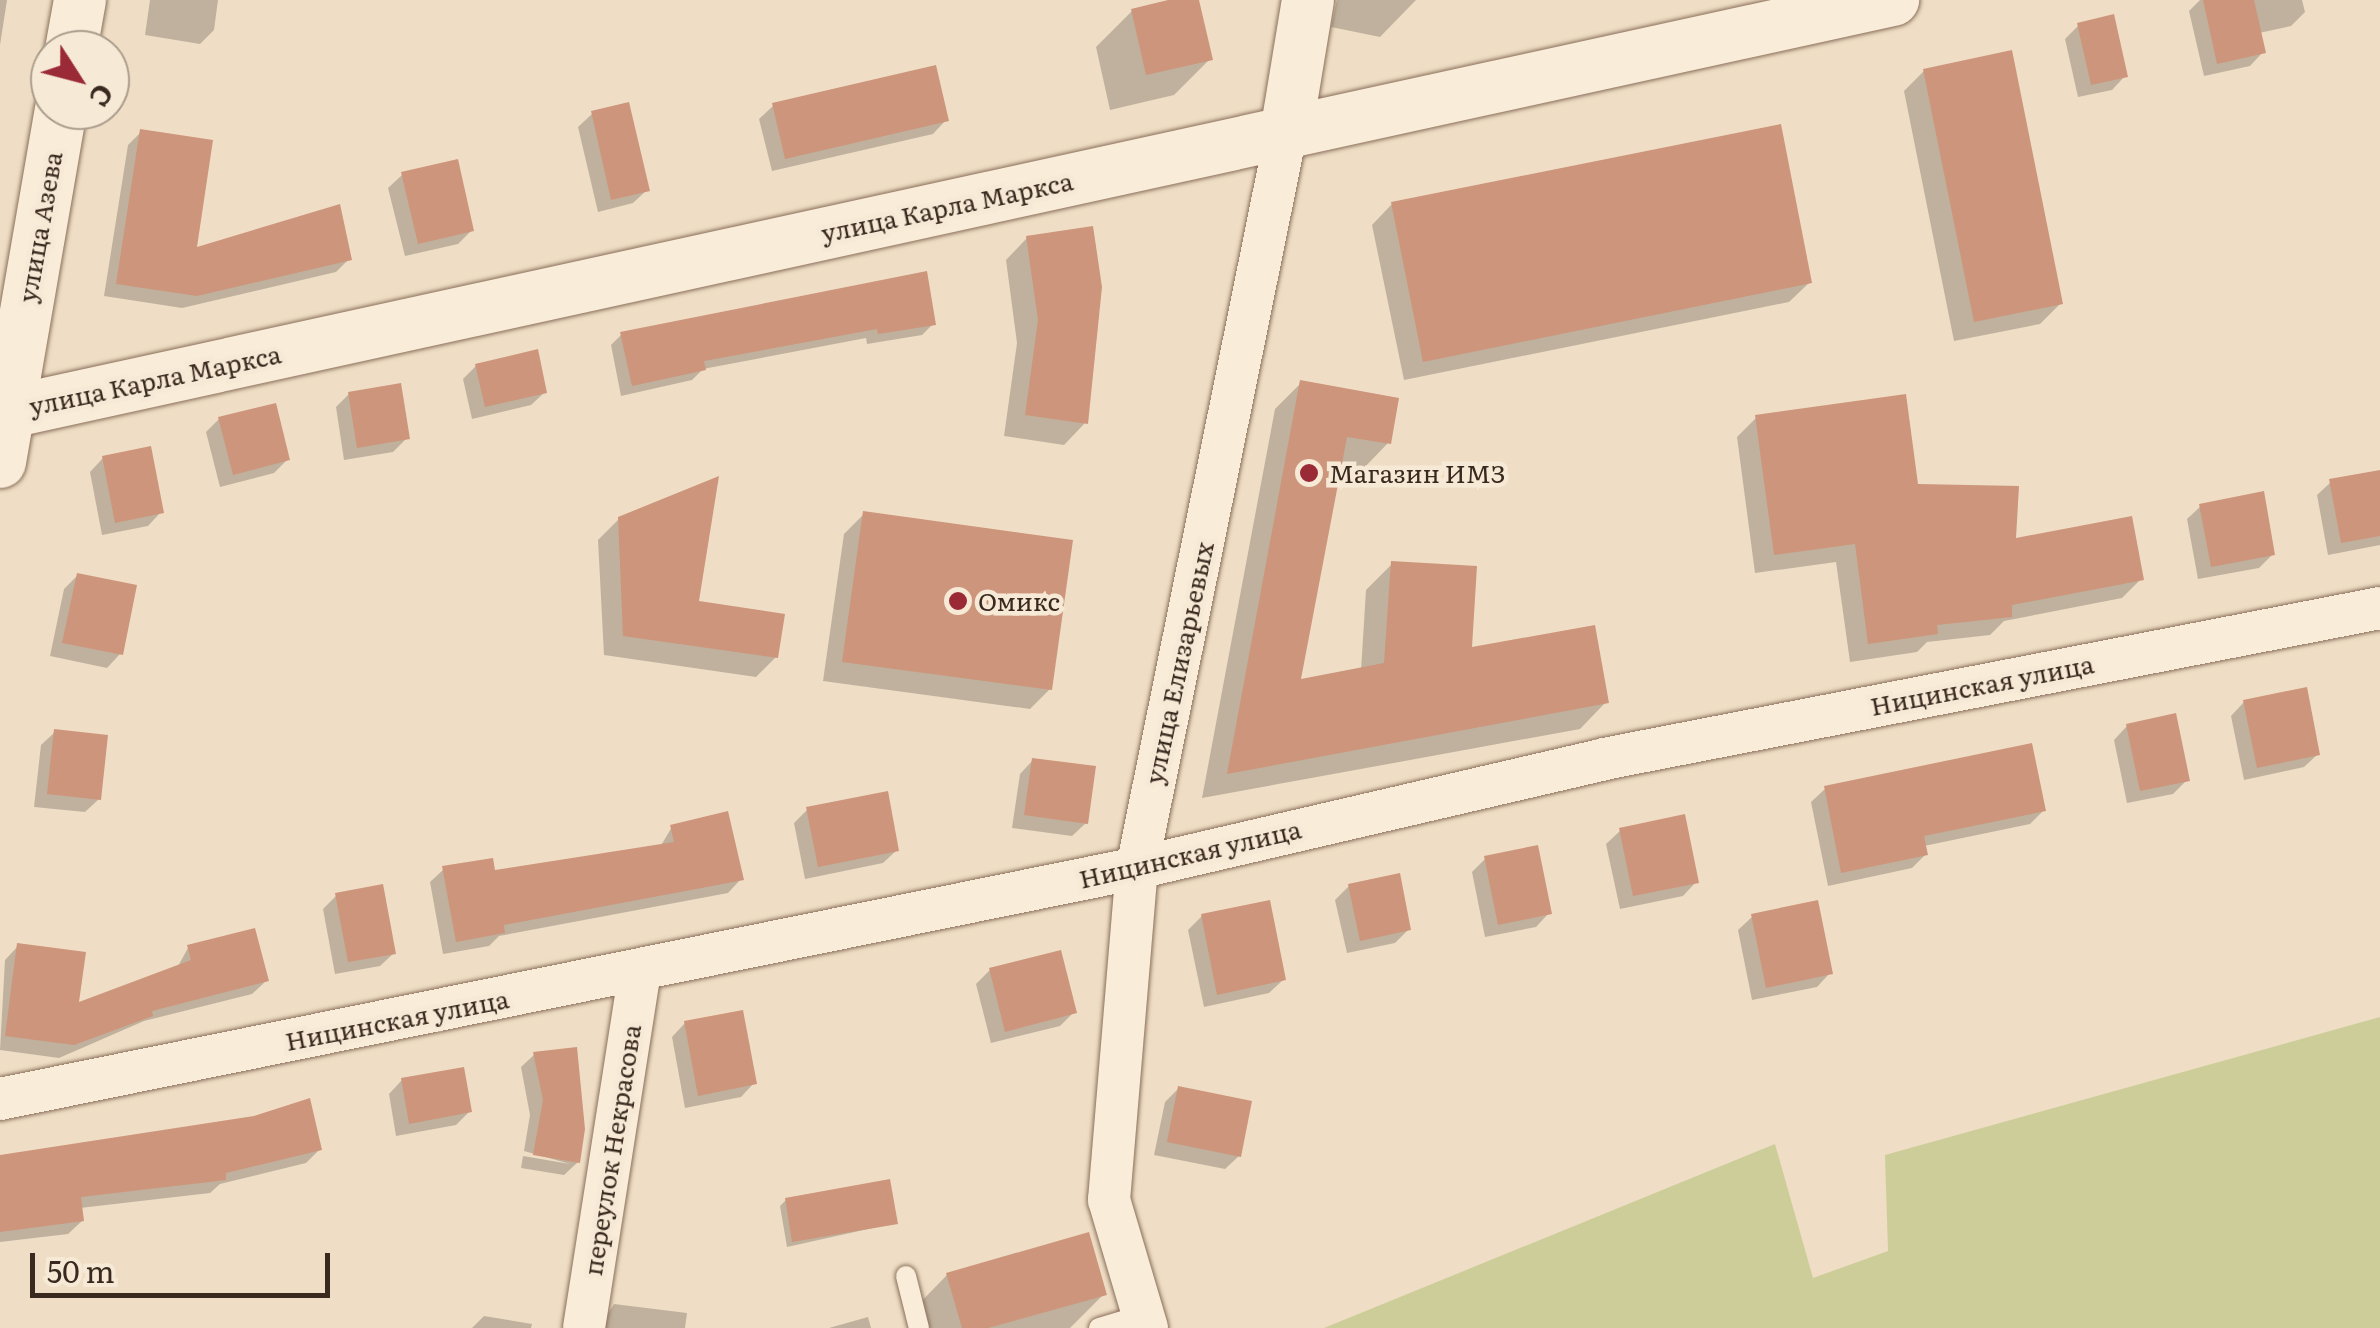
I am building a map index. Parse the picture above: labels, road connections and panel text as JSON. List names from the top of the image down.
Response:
{
  "streets": {
    "street": [
      "улица Карла Маркса",
      "улица Азева",
      "улица Елизарьевых",
      "Ницинская улица",
      "переулок Некрасова"
    ]
  },
  "crossings": [
    ["улица Карла Маркса", "улица Азева"],
    ["улица Карла Маркса", "улица Елизарьевых"],
    ["улица Елизарьевых", "Ницинская улица"],
    ["Ницинская улица", "переулок Некрасова"]
  ],
  "places": ["Магазин ИМЗ", "Омикс"],
  "scale_bar": "50 m",
  "north": "bottom right"
}
